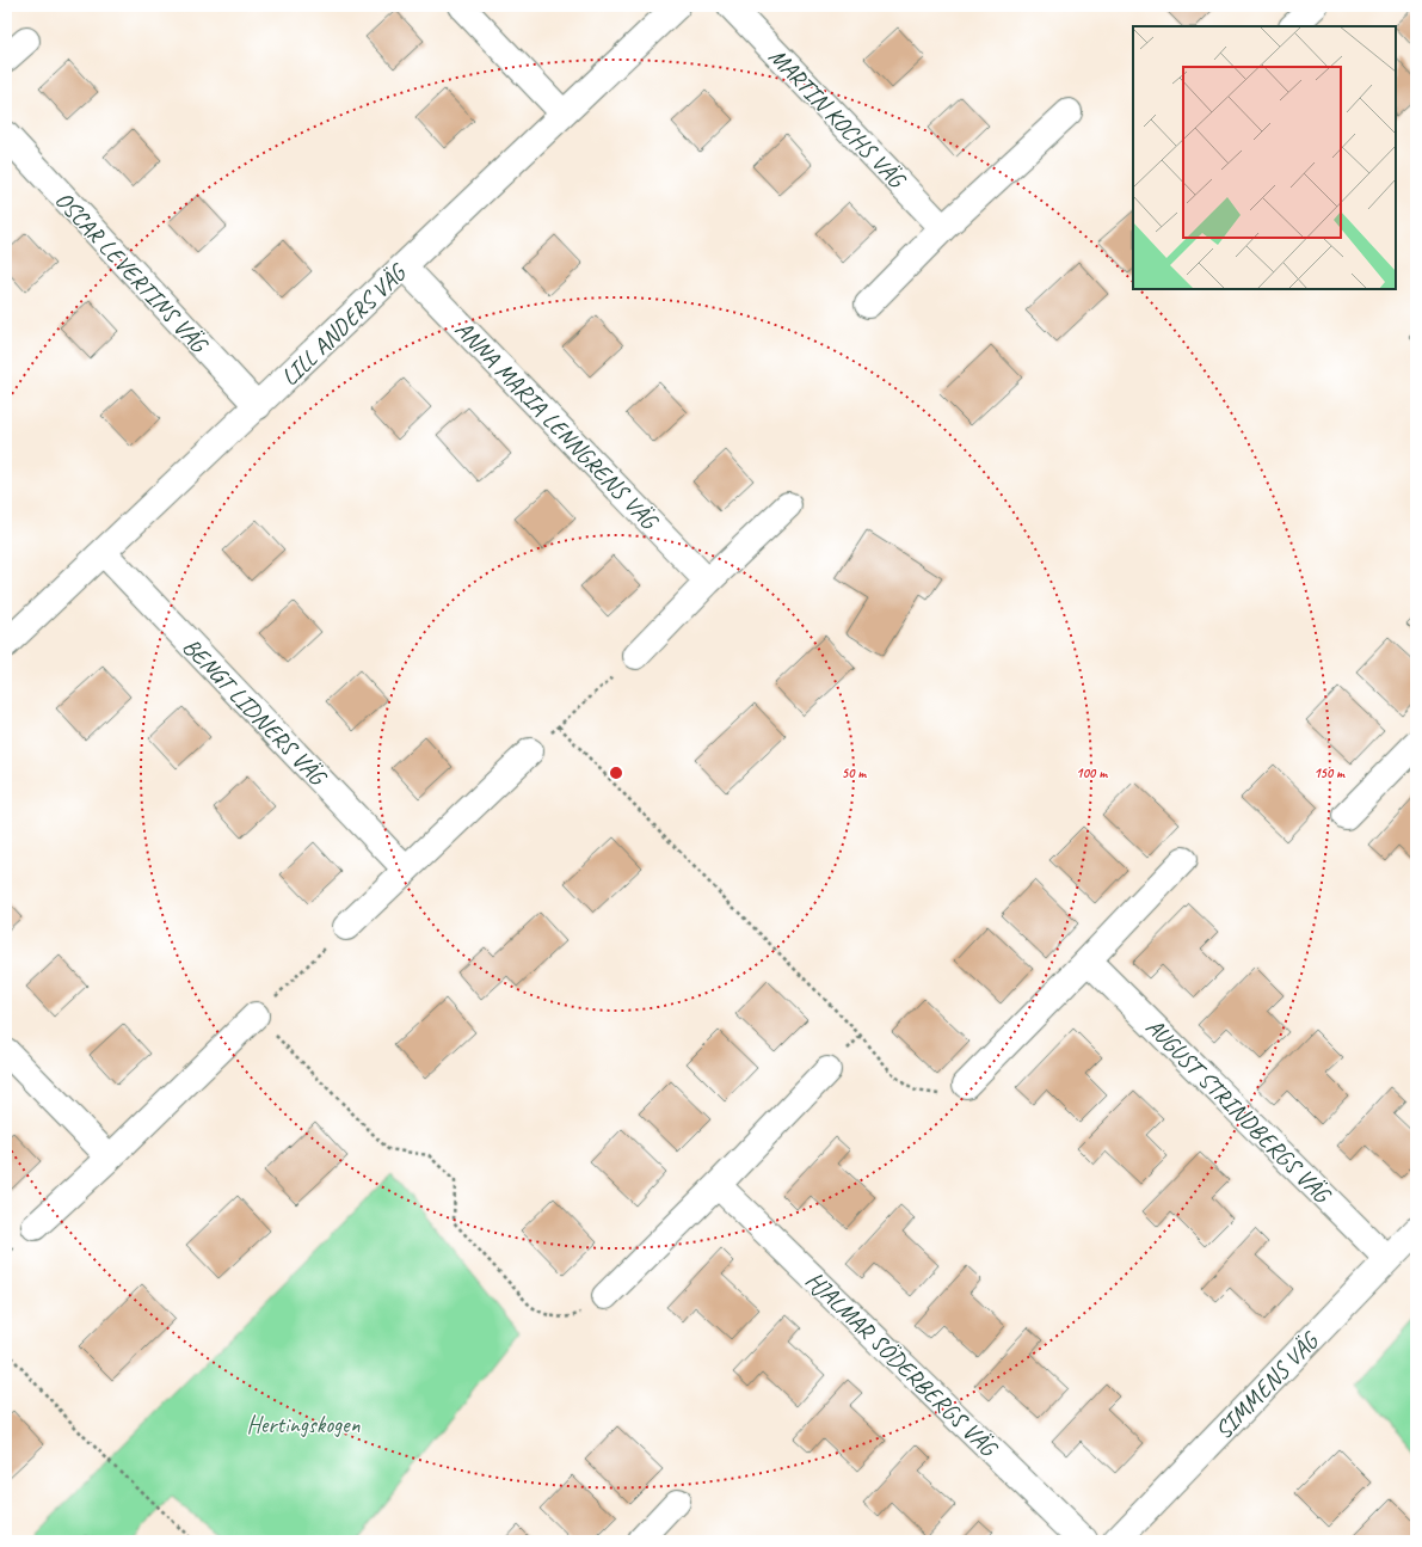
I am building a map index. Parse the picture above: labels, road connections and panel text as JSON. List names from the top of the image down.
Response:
{
  "streets": {
    "street": [
      "MARTIN KOCHS VÄG",
      "OSCAR LEVERTINS VÄG",
      "LILL ANDERS VÄG",
      "ANNA MARIA LENNGRENS VÄG",
      "BENGT LIDNERS VÄG",
      "AUGUST STRINDBERGS VÄG",
      "HJALMAR SÖDERBERGS VÄG",
      "SIMMENS VÄG"
    ]
  },
  "crossings": [
    ["OSCAR LEVERTINS VÄG", "LILL ANDERS VÄG"],
    ["LILL ANDERS VÄG", "ANNA MARIA LENNGRENS VÄG"],
    ["LILL ANDERS VÄG", "BENGT LIDNERS VÄG"],
    ["AUGUST STRINDBERGS VÄG", "SIMMENS VÄG"]
  ],
  "parks": ["Hertingskogen"],
  "rings": ["50 m", "100 m", "150 m"]
}
